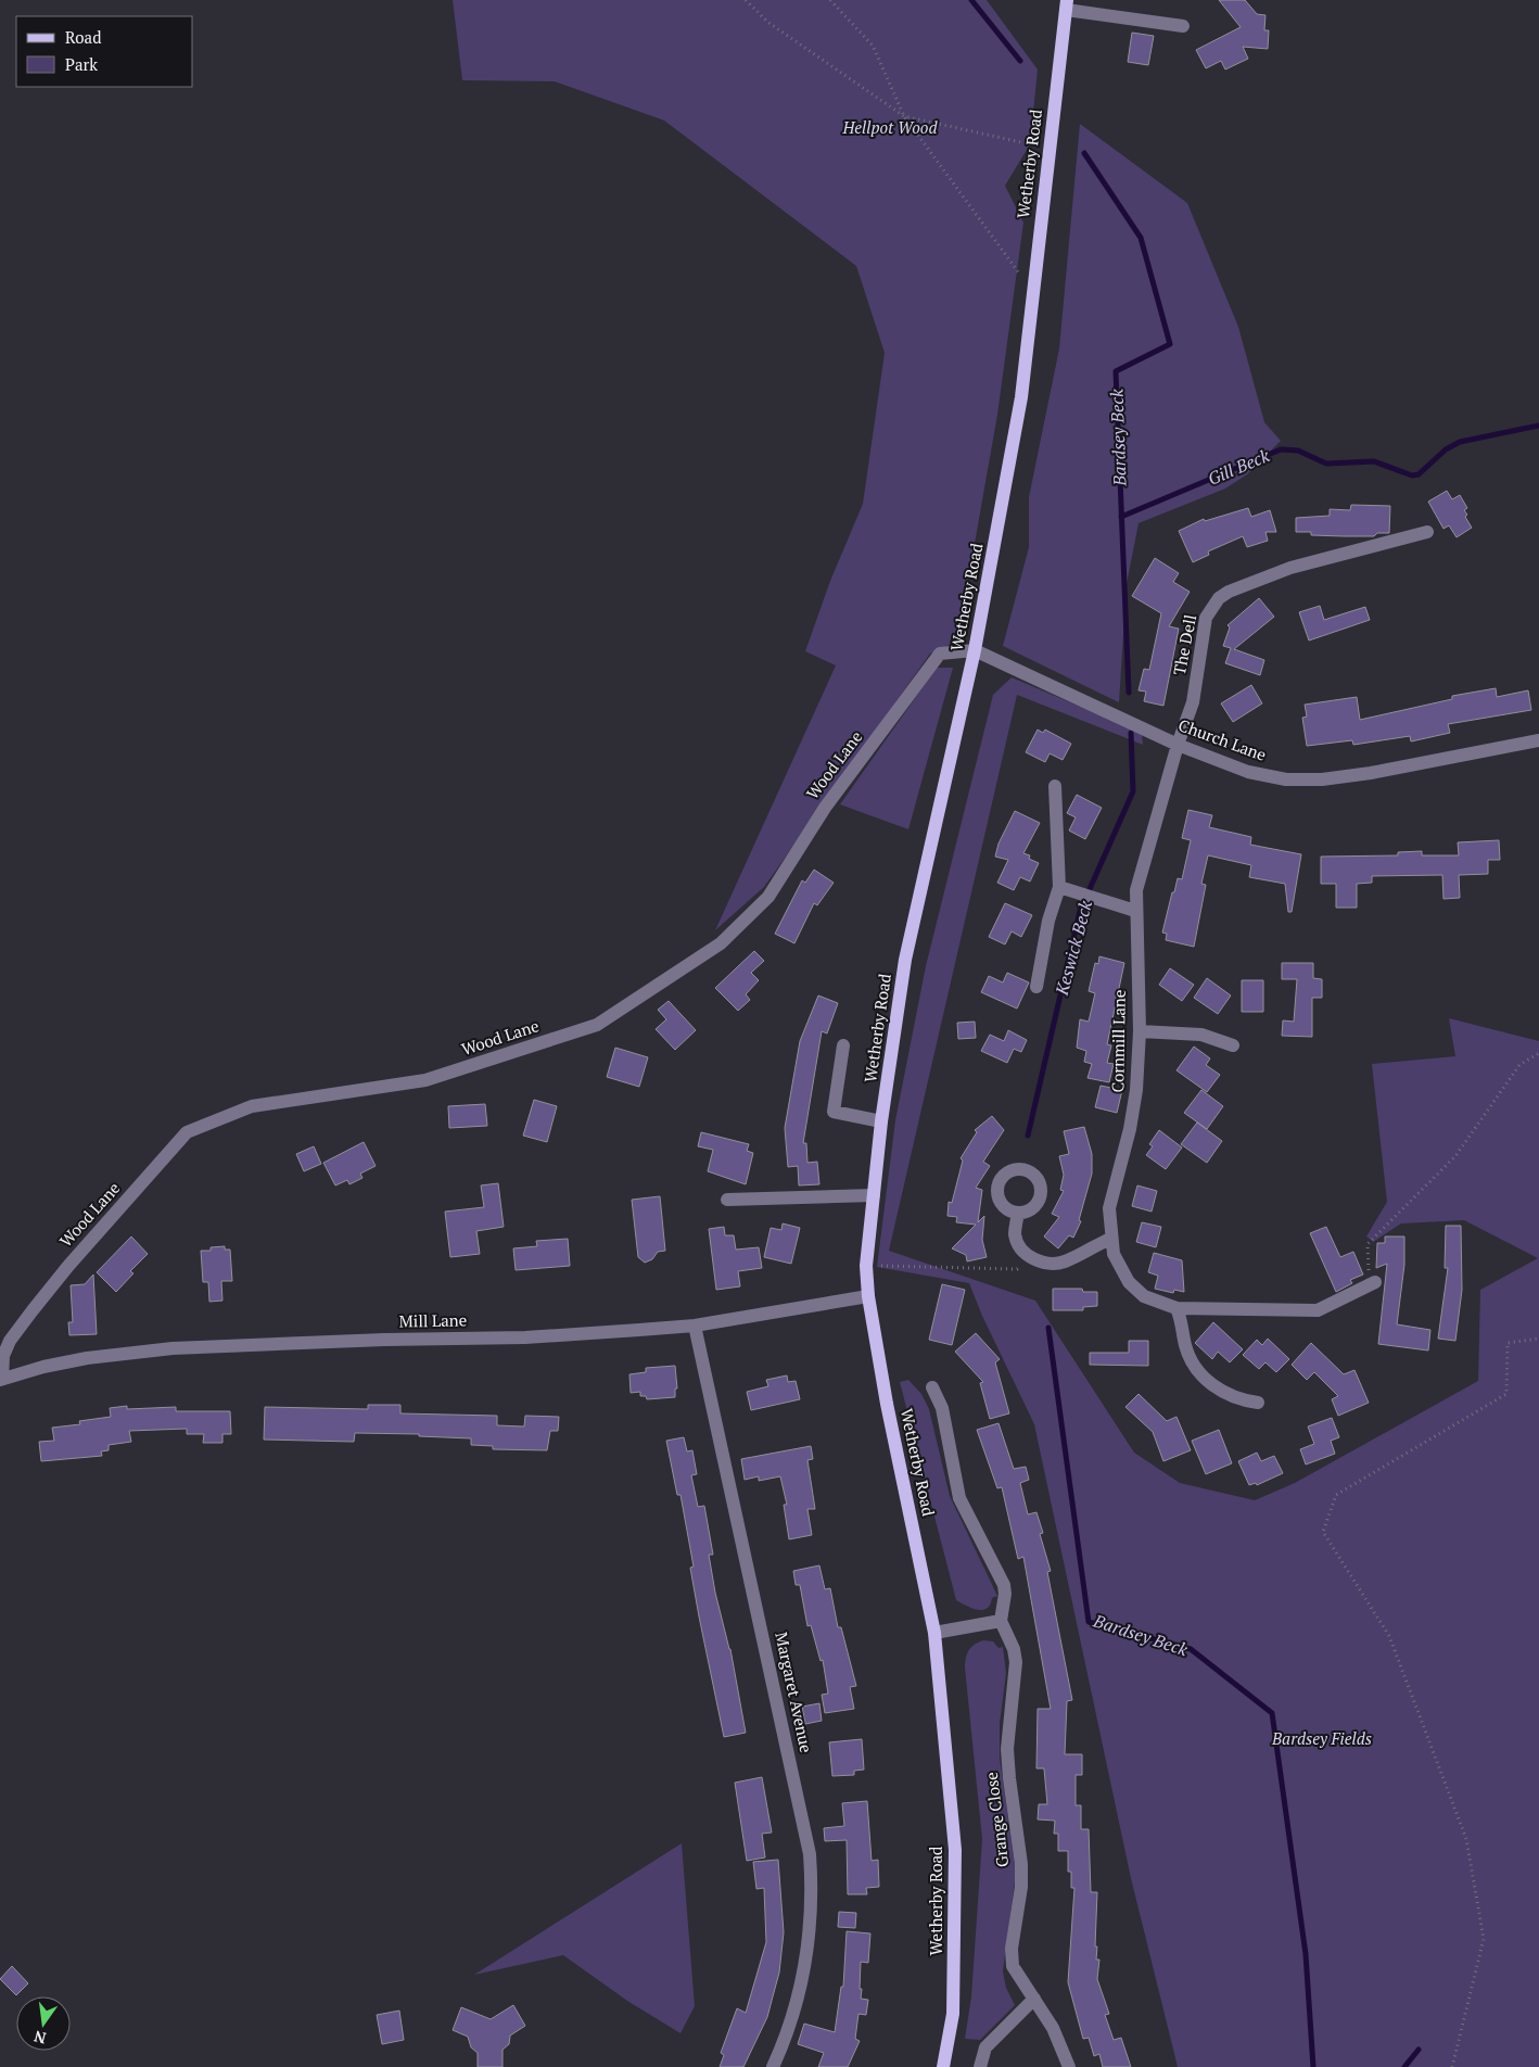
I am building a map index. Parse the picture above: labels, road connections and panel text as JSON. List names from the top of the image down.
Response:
{
  "streets": {
    "main road": ["Wetherby Road"],
    "street": [
      "The Dell",
      "Church Lane",
      "Wood Lane",
      "Cornmill Lane",
      "Mill Lane",
      "Margaret Avenue",
      "Grange Close"
    ]
  },
  "crossings": [
    ["Wetherby Road", "Church Lane"],
    ["Wetherby Road", "Wood Lane"],
    ["Wetherby Road", "Mill Lane"],
    ["The Dell", "Church Lane"],
    ["The Dell", "Cornmill Lane"],
    ["Church Lane", "Wood Lane"],
    ["Church Lane", "Cornmill Lane"],
    ["Wood Lane", "Mill Lane"],
    ["Mill Lane", "Margaret Avenue"]
  ],
  "water": ["Bardsey Beck", "Gill Beck", "Keswick Beck"],
  "parks": ["Hellpot Wood", "Bardsey Fields"],
  "legend": ["Road", "Park"],
  "north": "bottom"
}
